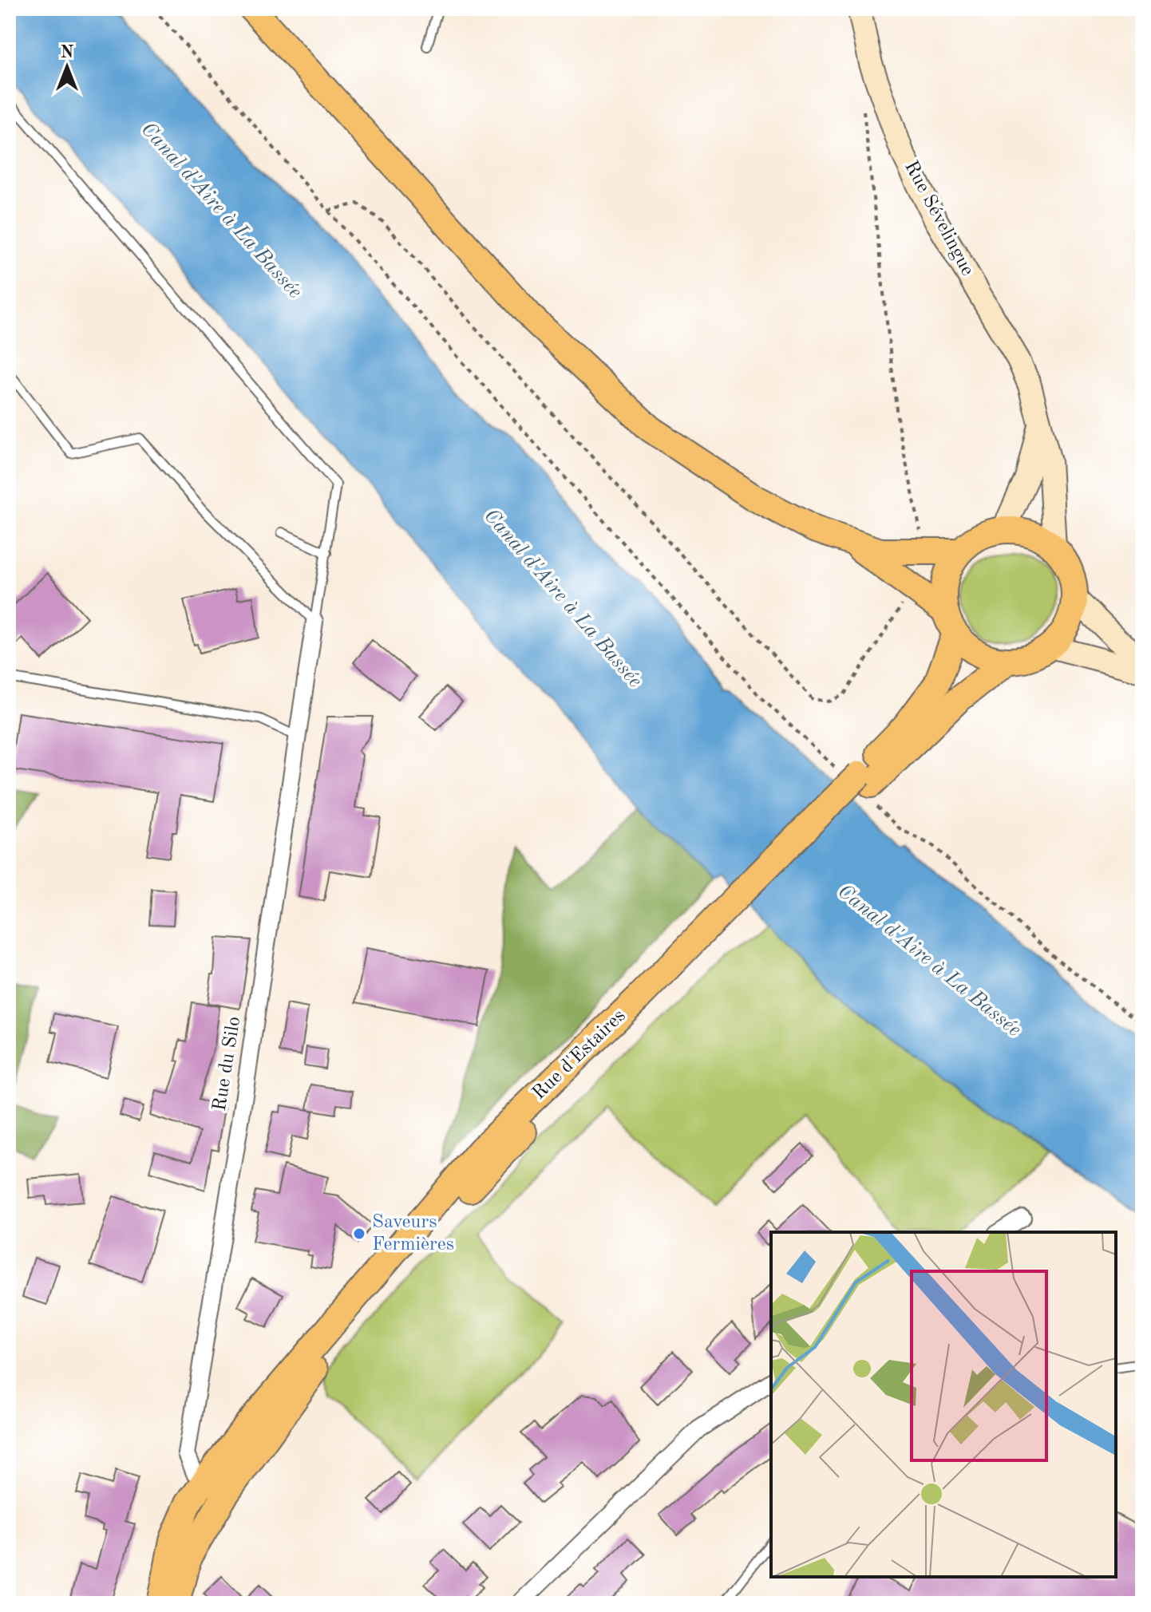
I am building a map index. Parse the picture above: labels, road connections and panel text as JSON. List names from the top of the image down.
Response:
{
  "streets": {
    "main road": ["Rue Sévelingue", "Rue d'Estaires"],
    "street": ["Rue du Silo"]
  },
  "crossings": [
    ["Rue d'Estaires", "Rue du Silo"]
  ],
  "water": ["Canal d'Aire à La Bassée"],
  "places": ["Saveurs Fermières"],
  "north": "top"
}
